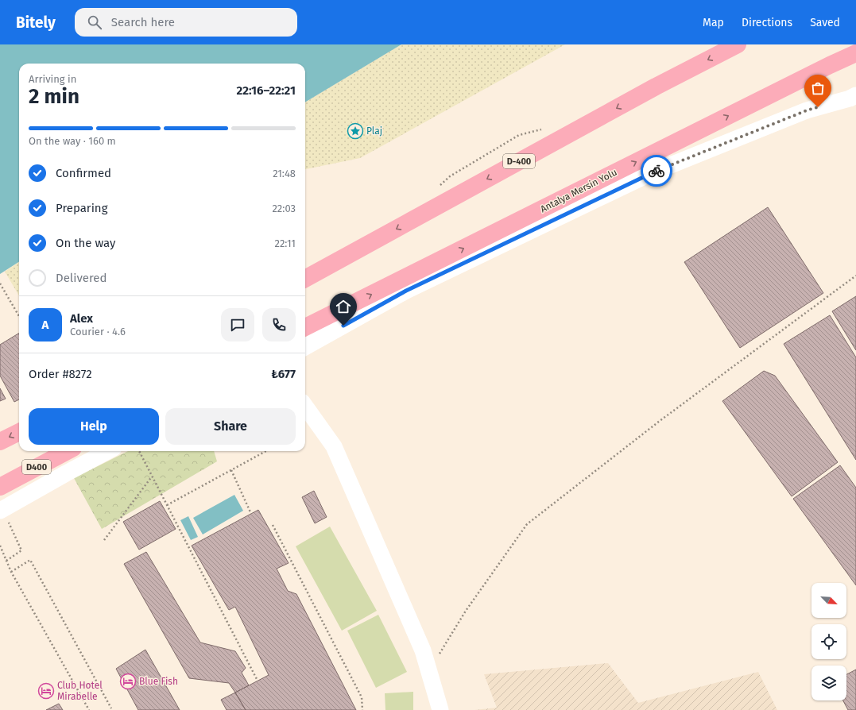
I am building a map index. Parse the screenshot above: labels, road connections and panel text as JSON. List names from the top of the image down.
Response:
{
  "streets": {
    "highway": ["D-400", "Antalya Mersin Yolu", "D400"]
  },
  "places": {
    "place": ["Plaj"],
    "hotel": ["Blue Fish", "Club Hotel Mirabelle"]
  },
  "north": "bottom right",
  "page": {
    "header": "Bitely",
    "search": "Search here",
    "nav": ["Map", "Directions", "Saved"],
    "heading": ["2 min", "Arriving in", "22:16–22:21"],
    "panel": [
      "Alex",
      "Courier · 4.6",
      "Order #8272",
      "₺677"
    ],
    "bar": "On the way · 160 m",
    "list": [
      ["Confirmed", "21:48"],
      ["Preparing", "22:03"],
      ["On the way", "22:11"],
      "Delivered"
    ],
    "round": "A",
    "buttons": ["Help", "Share"]
  }
}
